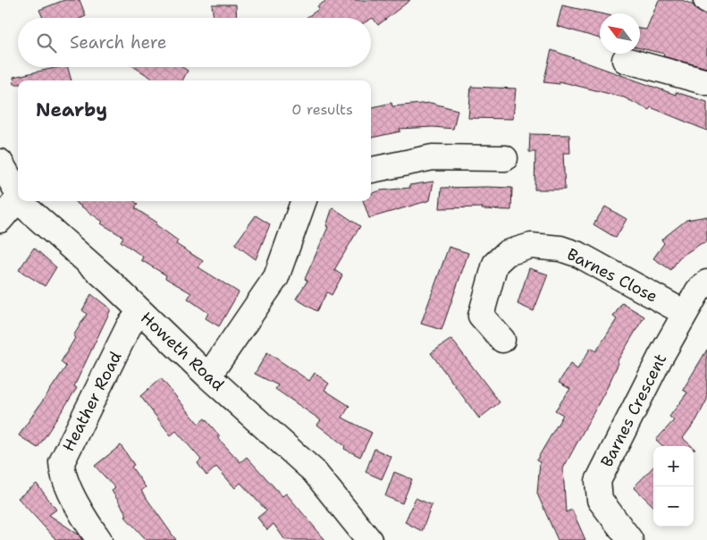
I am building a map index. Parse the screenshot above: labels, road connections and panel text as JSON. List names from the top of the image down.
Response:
{
  "streets": {
    "street": [
      "Barnes Close",
      "Howeth Road",
      "Heather Road",
      "Barnes Crescent"
    ]
  },
  "crossings": [
    ["Barnes Close", "Barnes Crescent"],
    ["Howeth Road", "Heather Road"]
  ],
  "north": "top left",
  "page": {
    "search": "Search here",
    "heading": ["Nearby", "0 results"],
    "map_buttons": ["+", "−"]
  }
}
